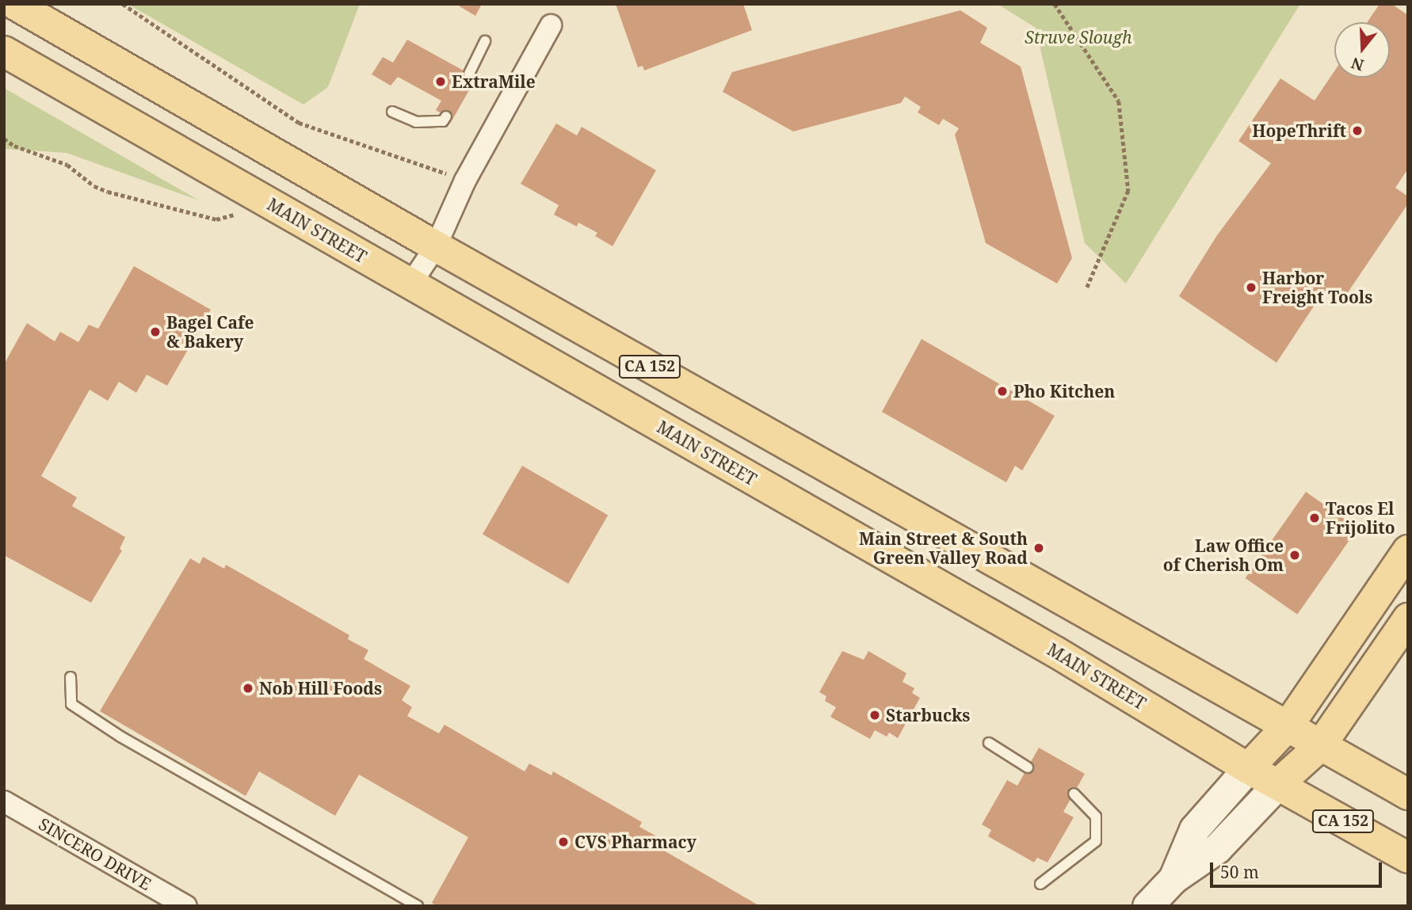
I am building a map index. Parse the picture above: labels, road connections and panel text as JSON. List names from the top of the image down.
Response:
{
  "streets": {
    "main road": ["MAIN STREET", "CA 152"],
    "street": ["SINCERO DRIVE"]
  },
  "parks": ["Struve Slough"],
  "places": [
    "ExtraMile",
    "HopeThrift",
    "Harbor Freight Tools",
    "Bagel Cafe & Bakery",
    "Pho Kitchen",
    "Tacos El Frijolito",
    "Main Street & South Green Valley Road",
    "Law Office of Cherish Om",
    "Nob Hill Foods",
    "Starbucks",
    "CVS Pharmacy"
  ],
  "scale_bar": "50 m",
  "north": "bottom"
}
